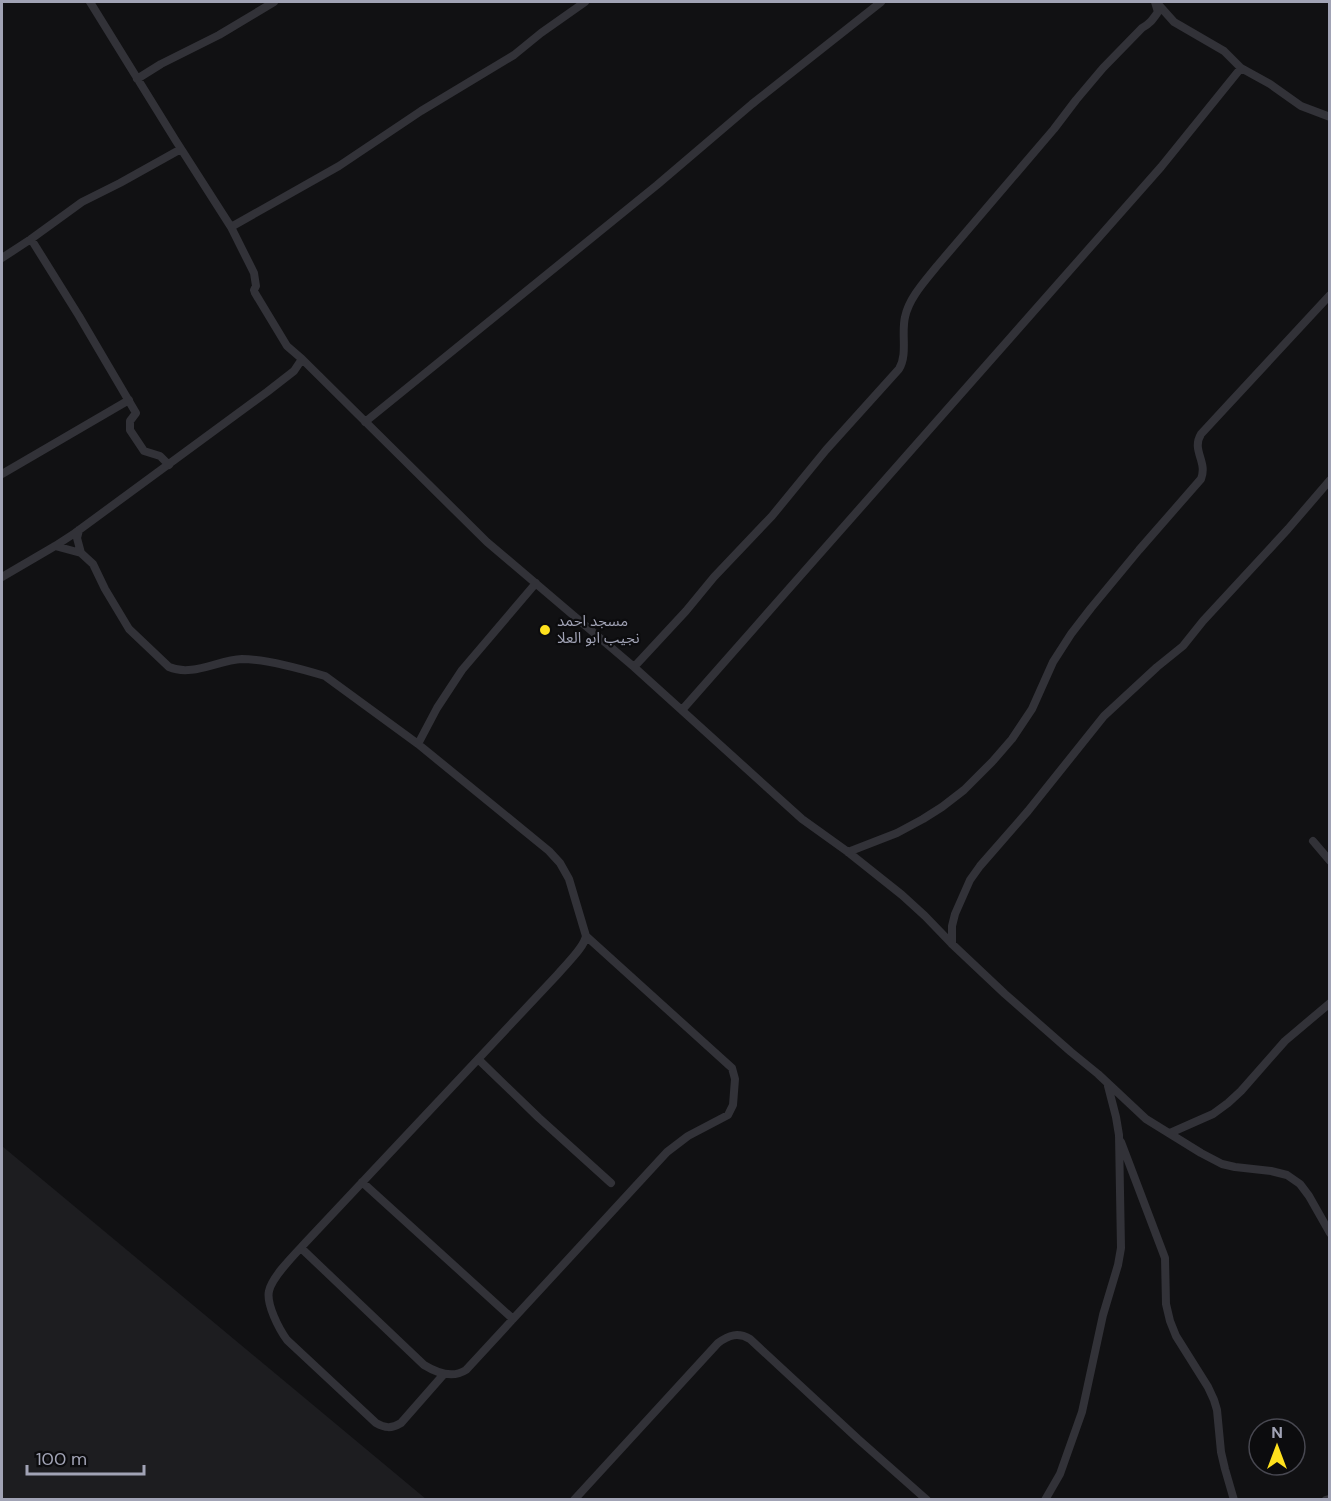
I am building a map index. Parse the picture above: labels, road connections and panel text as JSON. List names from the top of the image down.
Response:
{
  "places": ["مسجد احمد نجيب ابو العلا"],
  "scale_bar": "100 m",
  "north": "top"
}
